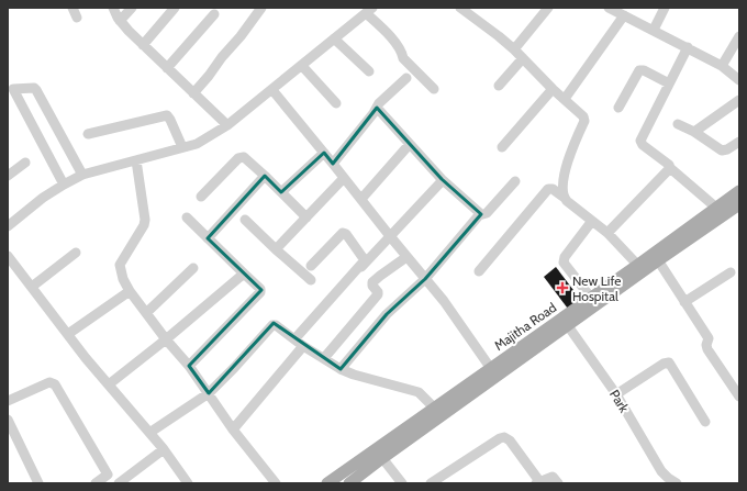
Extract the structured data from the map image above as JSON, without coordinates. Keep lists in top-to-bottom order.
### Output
{
  "streets": {
    "main road": ["Majitha Road"],
    "street": ["Park"]
  },
  "crossings": [
    ["Majitha Road", "Park"]
  ],
  "places": {
    "health": ["New Life Hospital"]
  }
}
